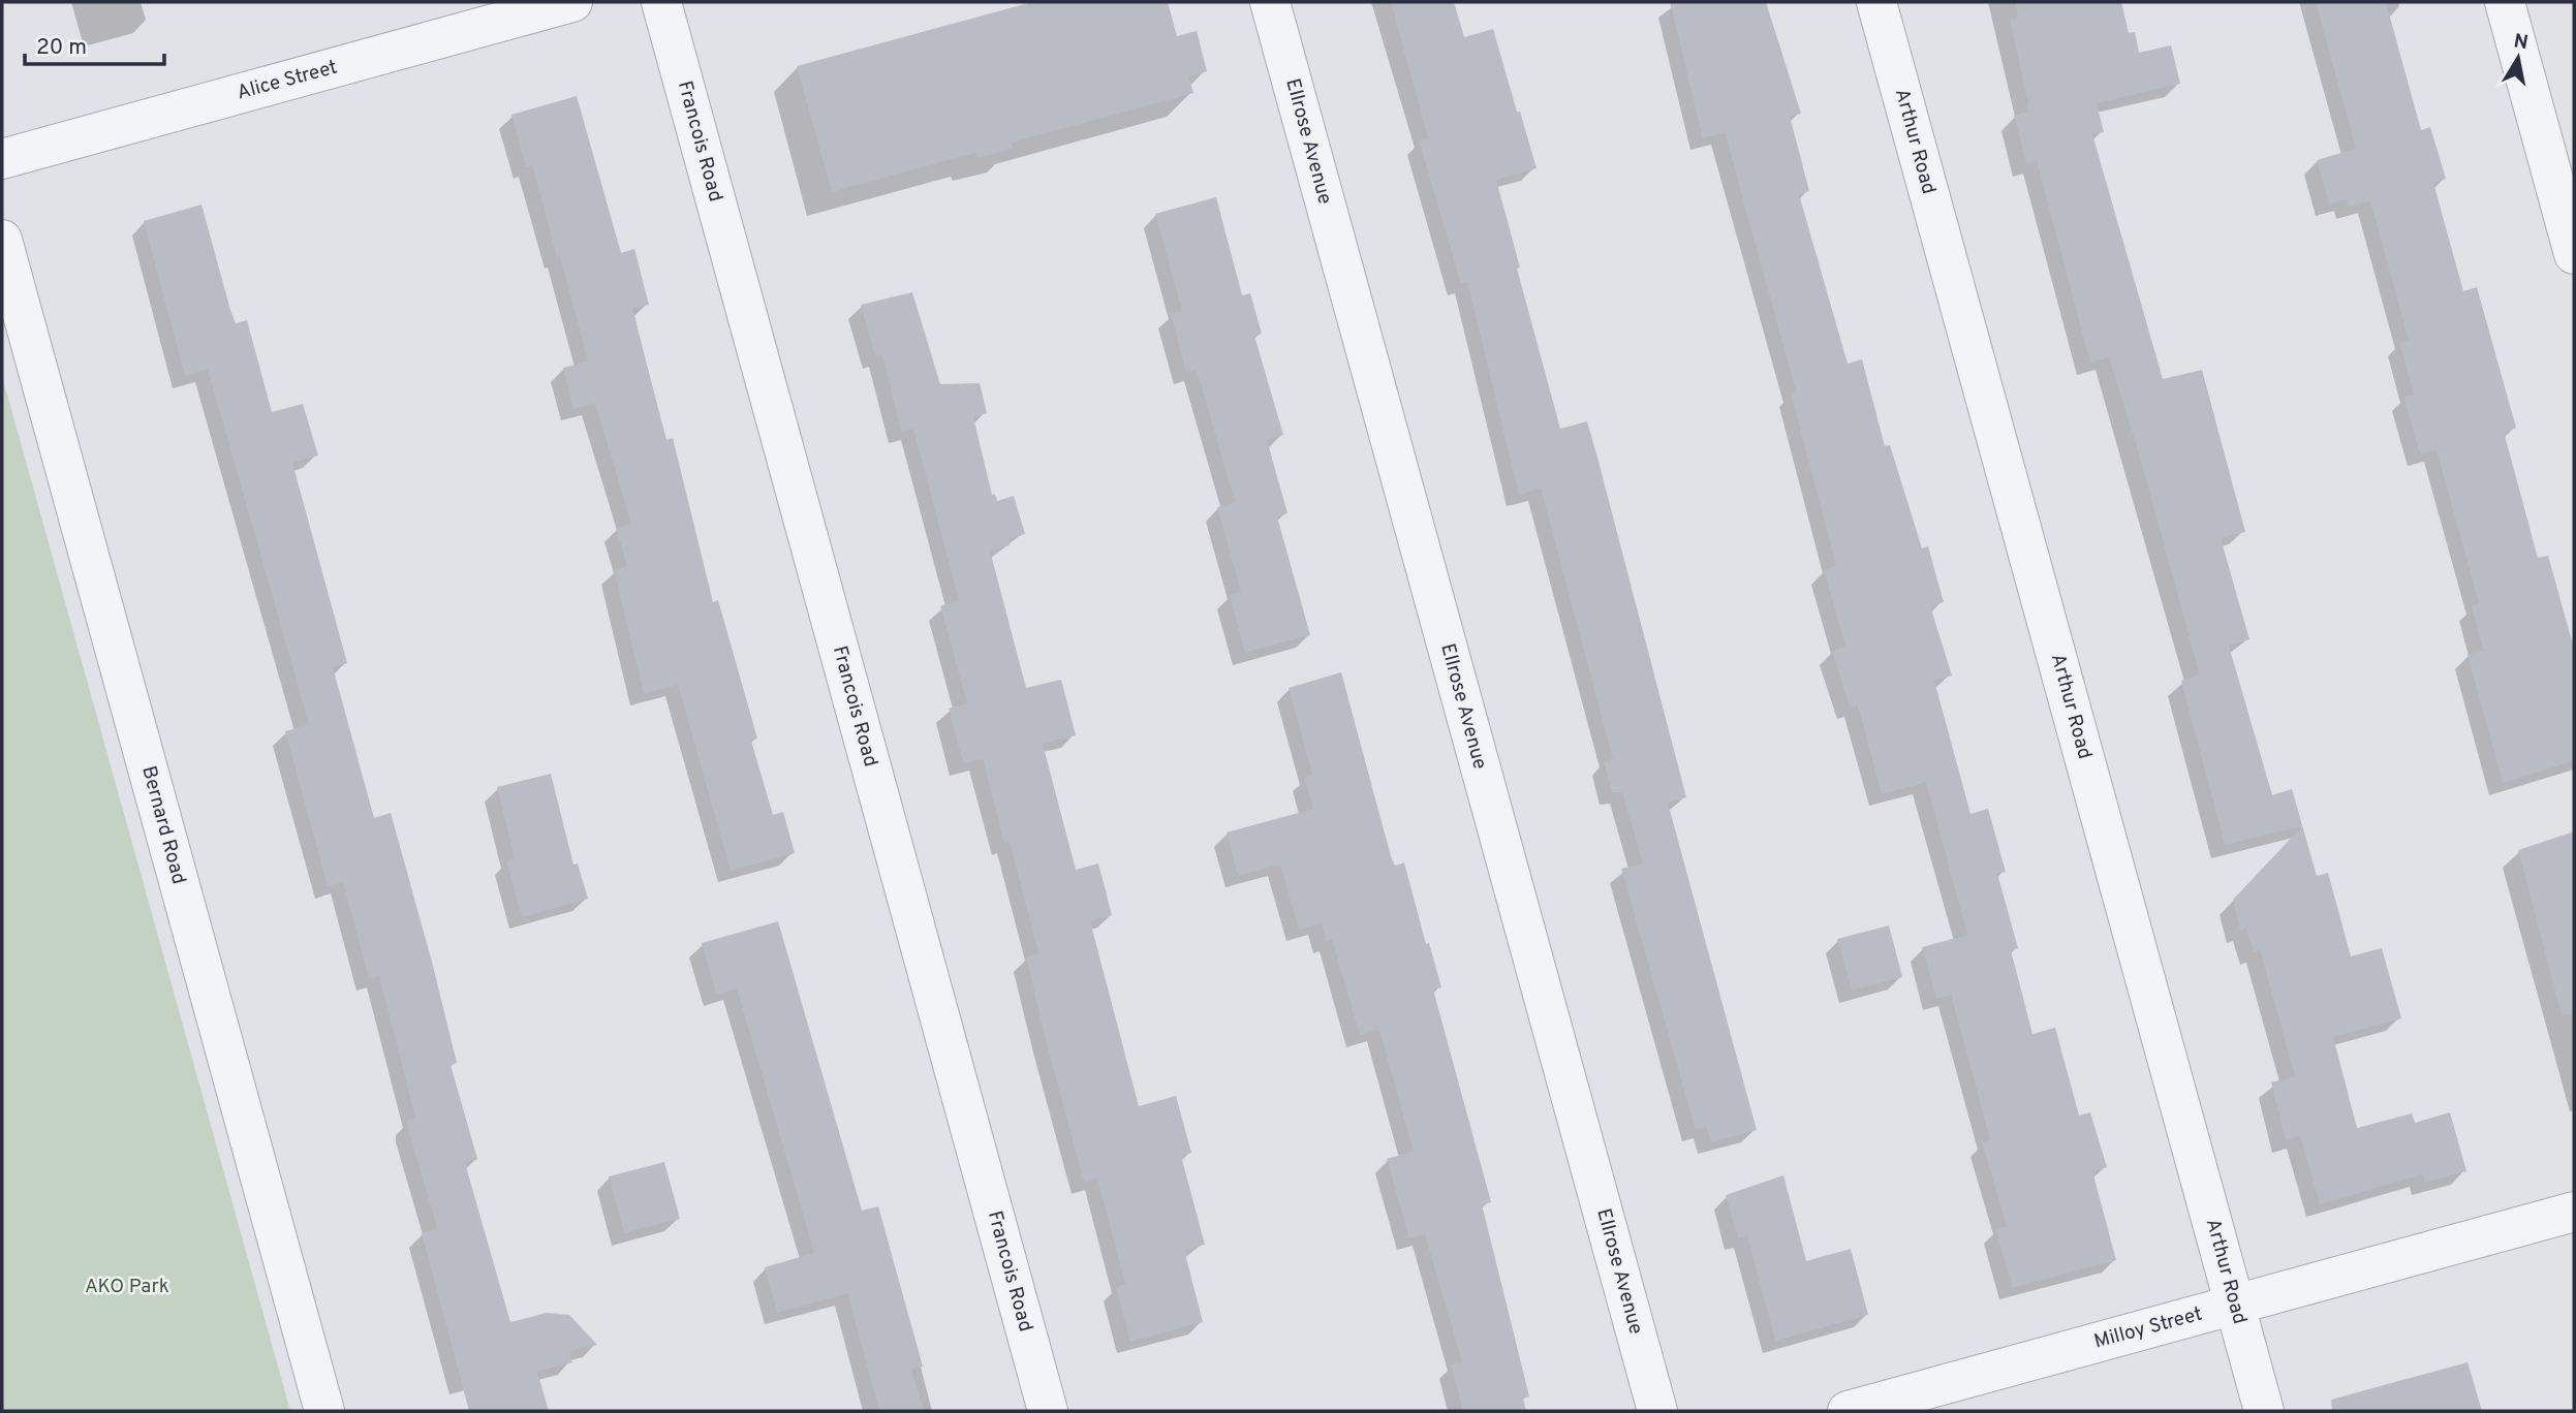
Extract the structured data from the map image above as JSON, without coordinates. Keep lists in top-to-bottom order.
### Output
{
  "streets": {
    "street": [
      "Alice Street",
      "Francois Road",
      "Ellrose Avenue",
      "Arthur Road",
      "Bernard Road",
      "Milloy Street"
    ]
  },
  "crossings": [
    ["Arthur Road", "Milloy Street"]
  ],
  "parks": ["AKO Park"],
  "scale_bar": "20 m",
  "north": "top"
}
